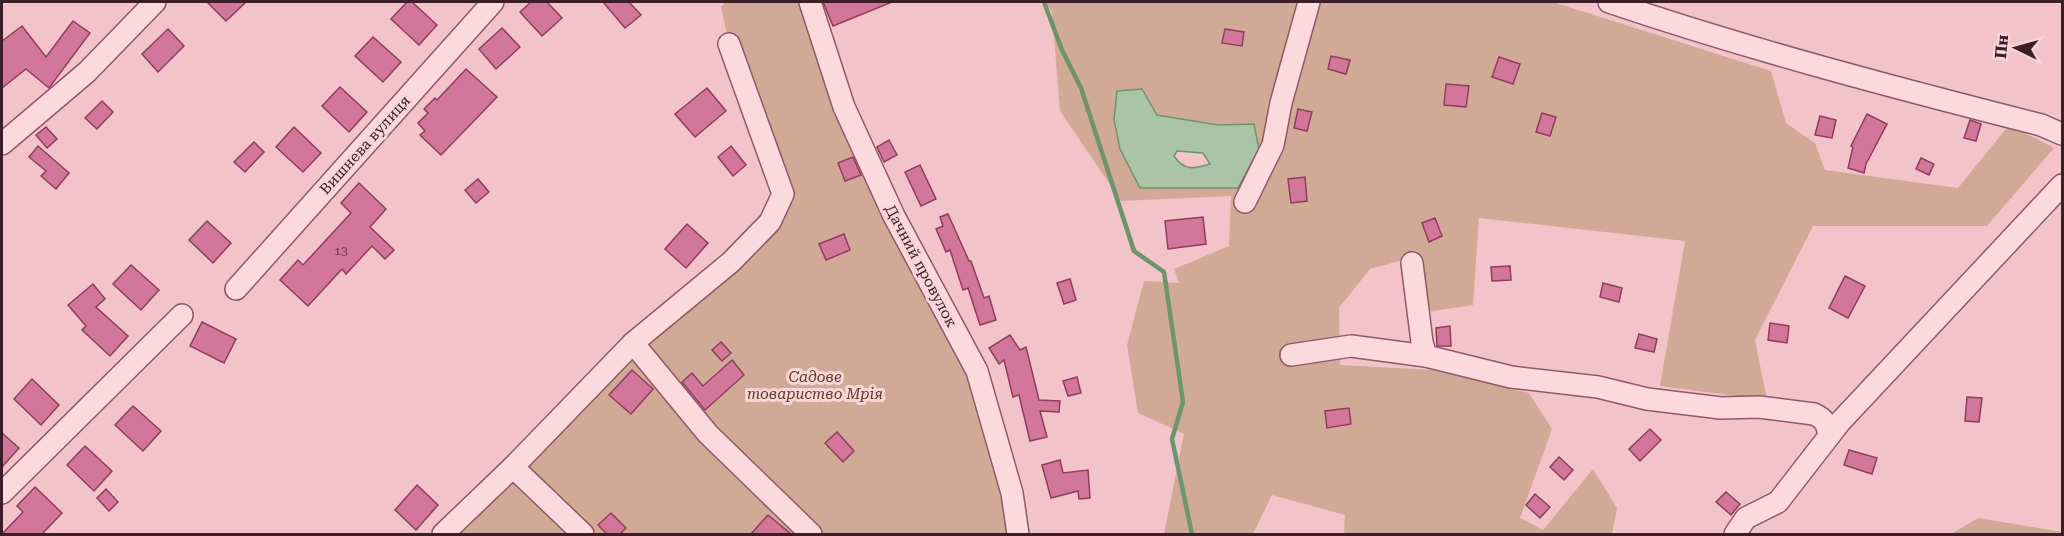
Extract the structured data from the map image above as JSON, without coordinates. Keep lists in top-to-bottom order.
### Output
{
  "streets": {
    "street": ["Вишнева вулиця", "Дачний провулок"]
  },
  "parks": ["Садове товариство Мрія"],
  "house_numbers": ["13"],
  "north": "left"
}
